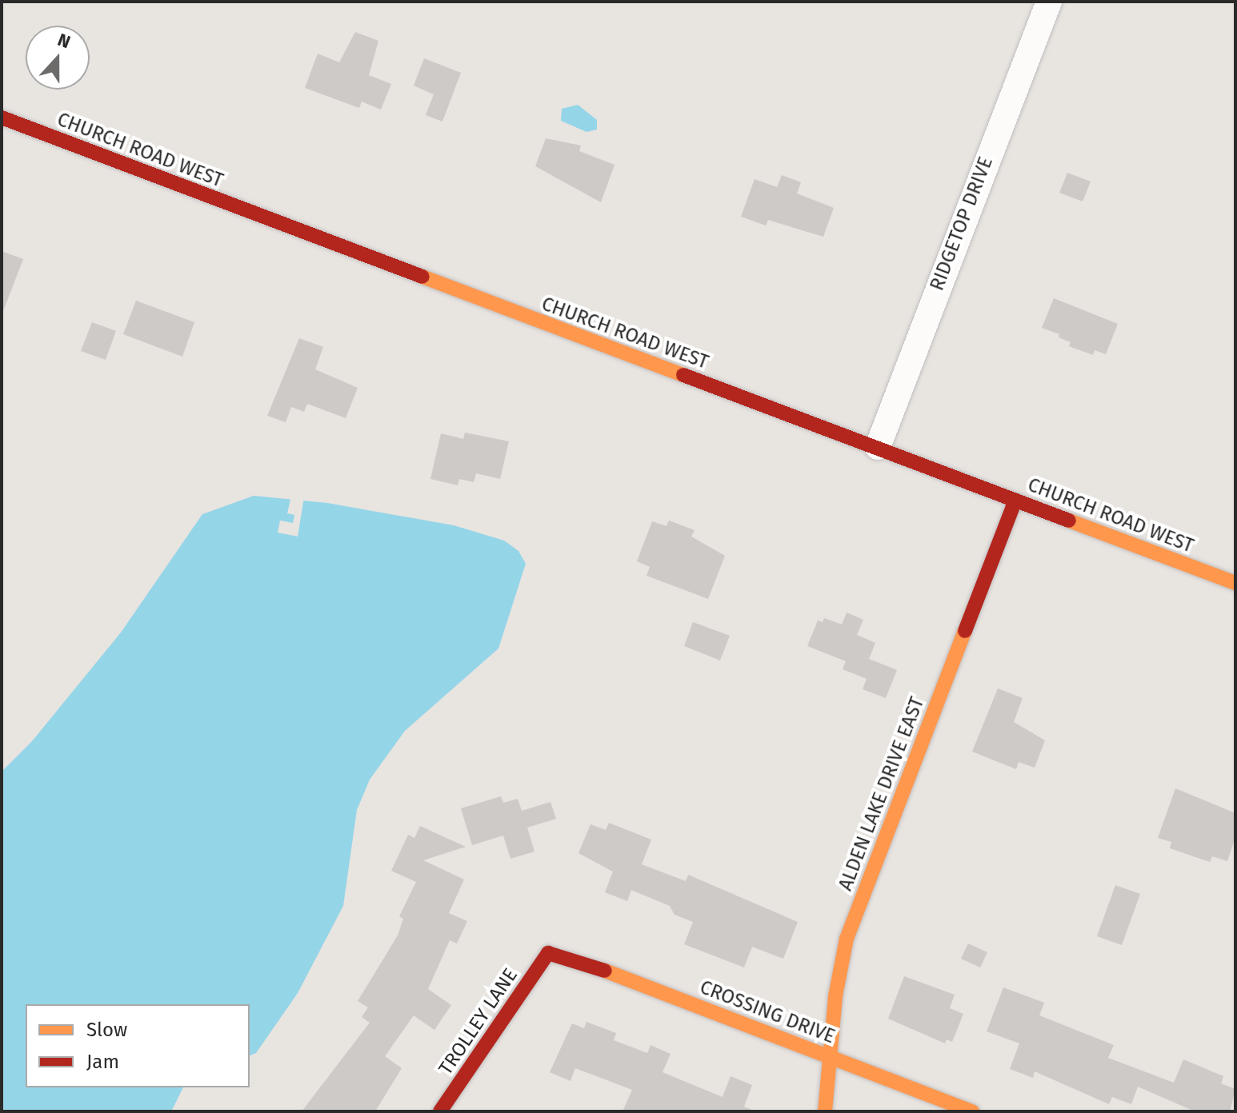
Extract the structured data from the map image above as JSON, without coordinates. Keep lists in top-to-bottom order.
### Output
{
  "streets": {
    "street": [
      "CHURCH ROAD WEST",
      "RIDGETOP DRIVE",
      "ALDEN LAKE DRIVE EAST",
      "CROSSING DRIVE",
      "TROLLEY LANE"
    ]
  },
  "crossings": [
    ["CHURCH ROAD WEST", "RIDGETOP DRIVE"],
    ["CHURCH ROAD WEST", "ALDEN LAKE DRIVE EAST"],
    ["ALDEN LAKE DRIVE EAST", "CROSSING DRIVE"],
    ["CROSSING DRIVE", "TROLLEY LANE"]
  ],
  "legend": ["Slow", "Jam"],
  "north": "top"
}
